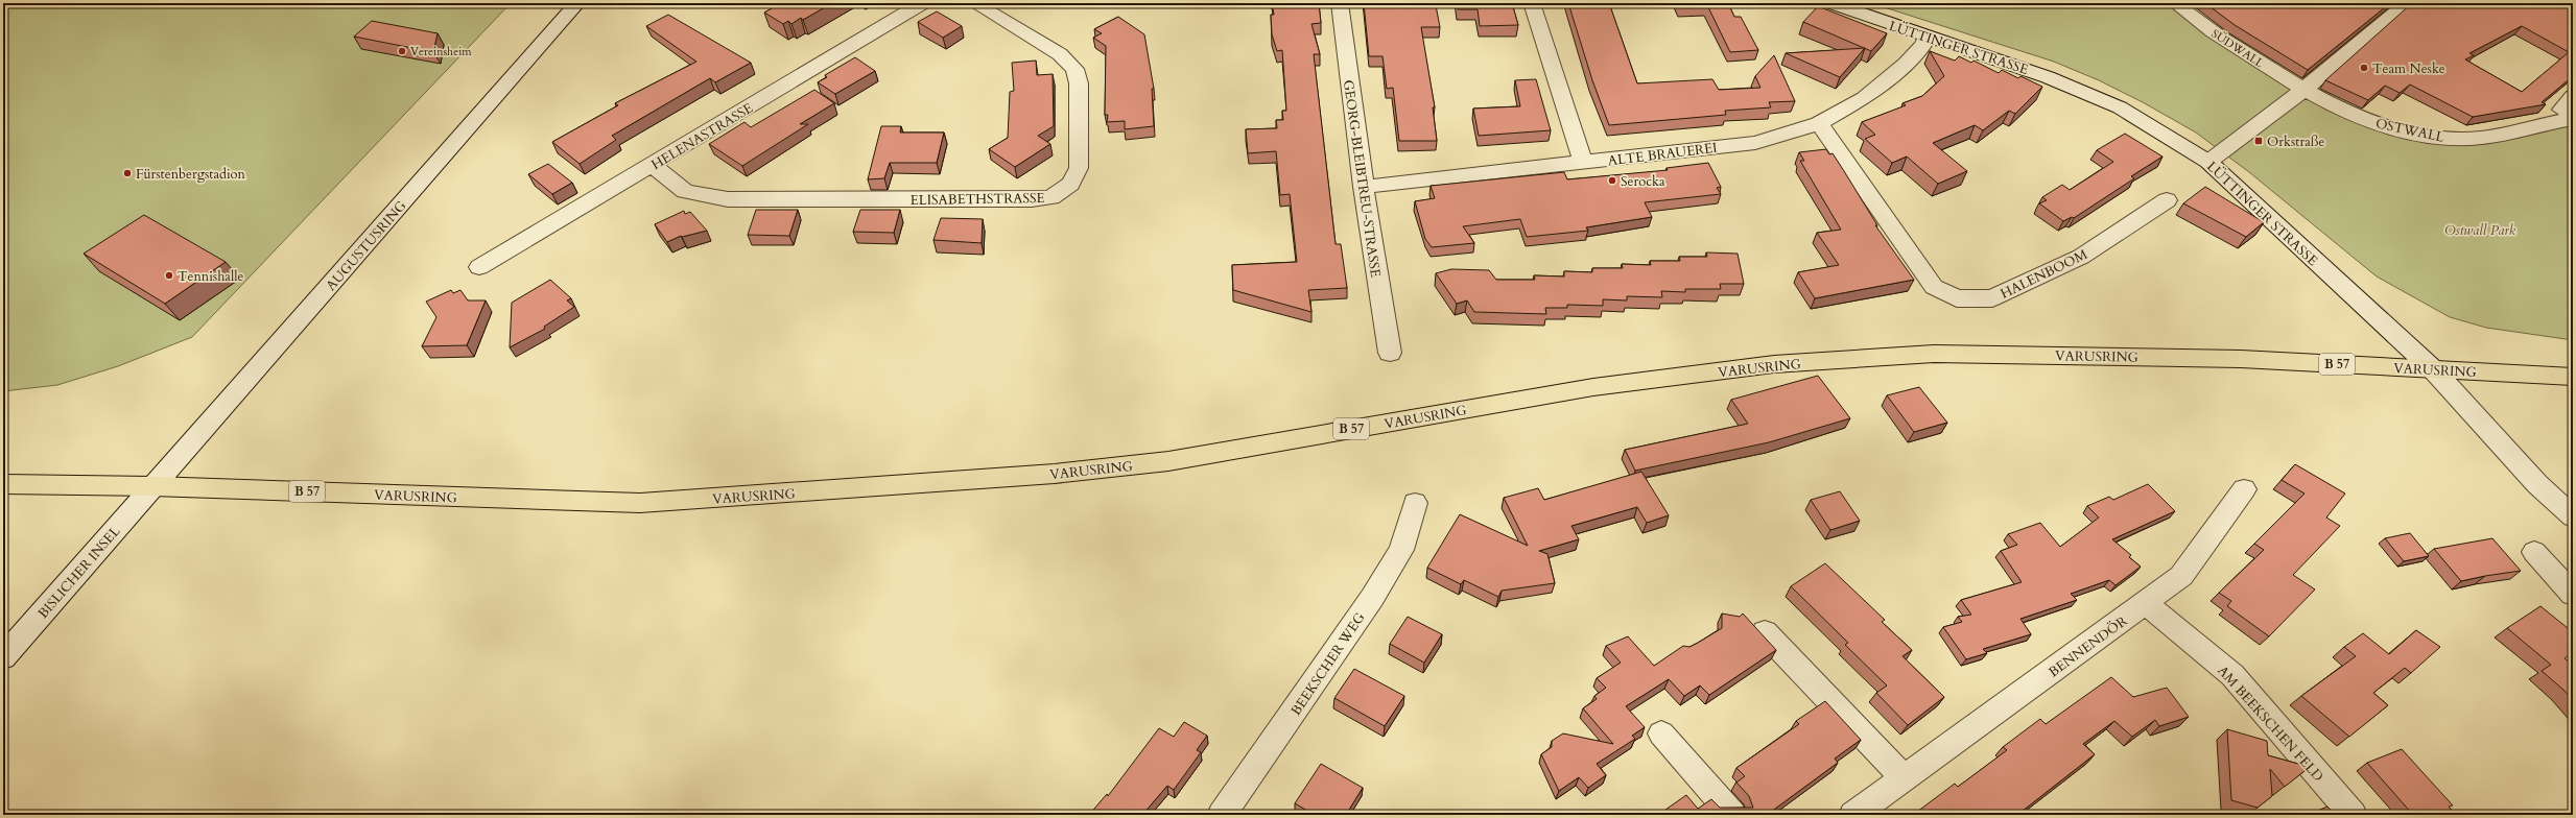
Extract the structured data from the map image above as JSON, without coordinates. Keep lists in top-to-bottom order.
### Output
{
  "streets": {
    "main road": ["VARUSRING", "B 57"],
    "street": [
      "LÜTTINGER STRASSE",
      "SÜDWALL",
      "OSTWALL",
      "HELENASTRASSE",
      "ALTE BRAUEREI",
      "GEORG-BLEIBTREU-STRASSE",
      "ELISABETHSTRASSE",
      "AUGUSTUSRING",
      "HALENBOOM",
      "BISLICHER INSEL",
      "BENNENDÖR",
      "BEEKSCHER WEG",
      "AM BEEKSCHEN FELD"
    ]
  },
  "crossings": [
    ["LÜTTINGER STRASSE", "ALTE BRAUEREI"],
    ["LÜTTINGER STRASSE", "VARUSRING"],
    ["SÜDWALL", "OSTWALL"],
    ["HELENASTRASSE", "ELISABETHSTRASSE"],
    ["ALTE BRAUEREI", "GEORG-BLEIBTREU-STRASSE"],
    ["ALTE BRAUEREI", "HALENBOOM"],
    ["AUGUSTUSRING", "VARUSRING"],
    ["AUGUSTUSRING", "B 57"],
    ["AUGUSTUSRING", "BISLICHER INSEL"],
    ["VARUSRING", "B 57"],
    ["VARUSRING", "BISLICHER INSEL"],
    ["B 57", "BISLICHER INSEL"],
    ["BENNENDÖR", "AM BEEKSCHEN FELD"]
  ],
  "parks": ["Ostwall Park"],
  "places": {
    "other": [
      "Vereinsheim",
      "Team Neske",
      "Fürstenbergstadion",
      "Serocka",
      "Tennishalle"
    ],
    "transit": ["Orkstraße"]
  }
}
